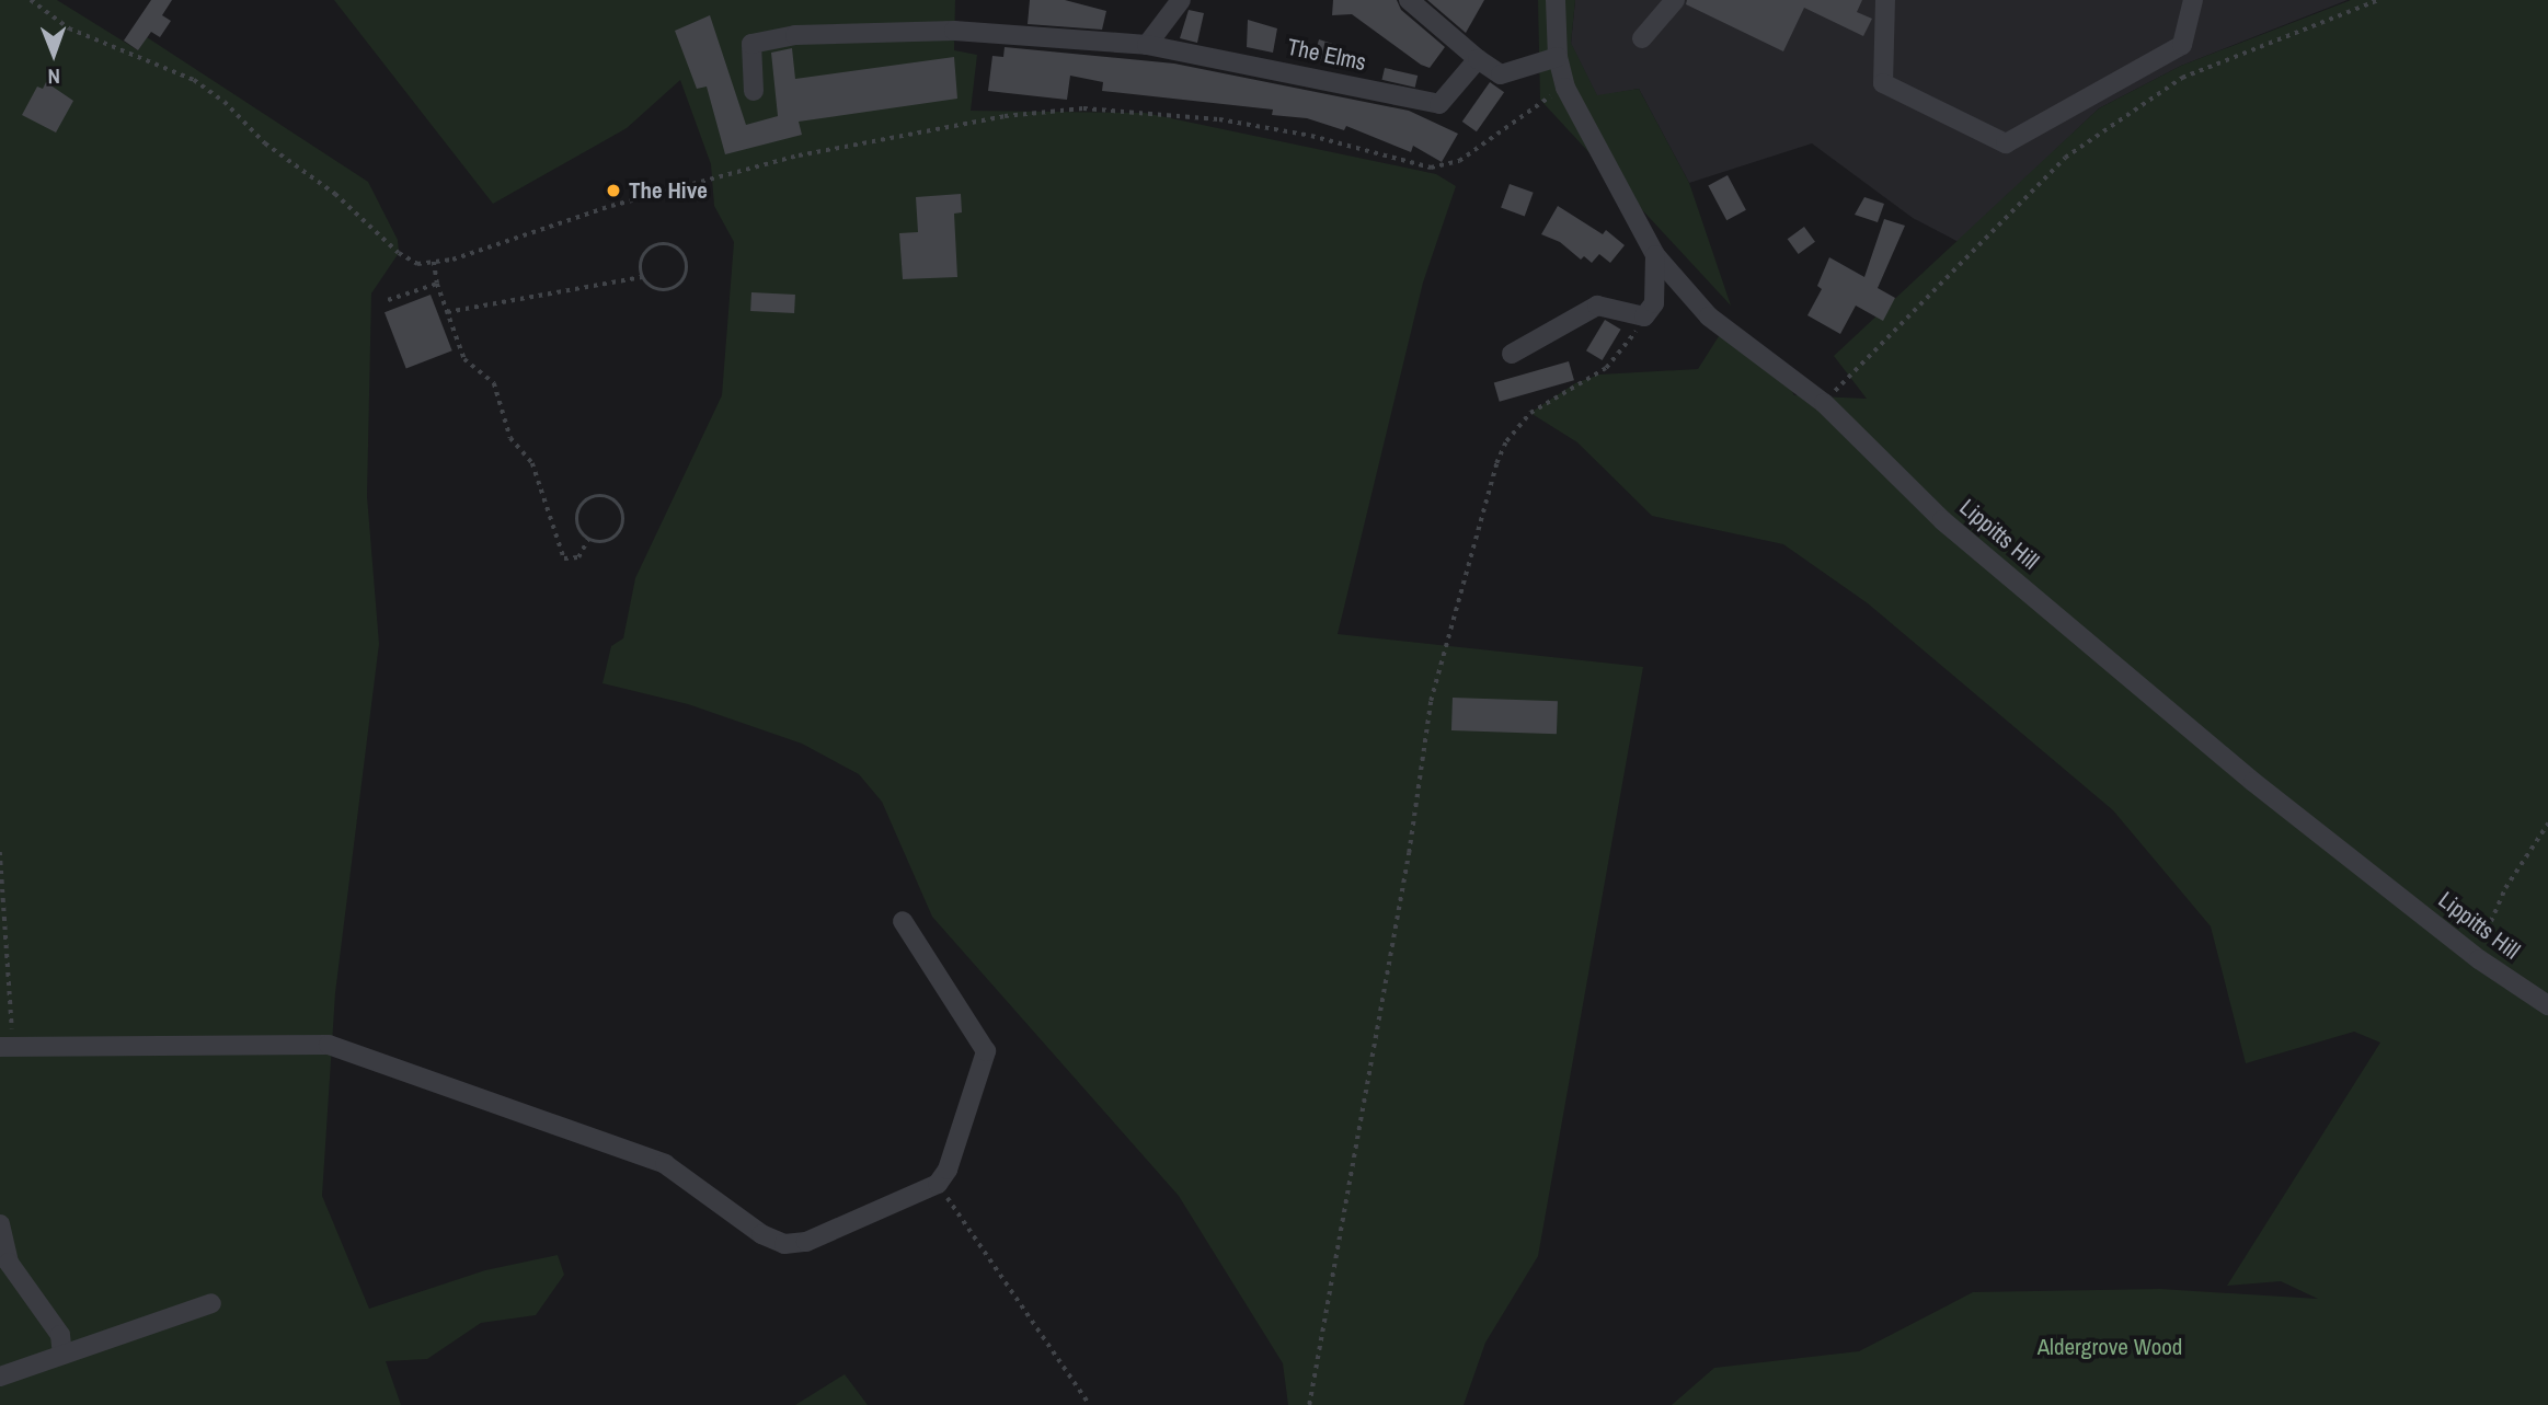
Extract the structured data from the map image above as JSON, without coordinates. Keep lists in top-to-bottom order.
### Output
{
  "streets": {
    "street": ["The Elms", "Lippitts Hill"]
  },
  "parks": ["Aldergrove Wood"],
  "places": ["The Hive"],
  "north": "bottom"
}
